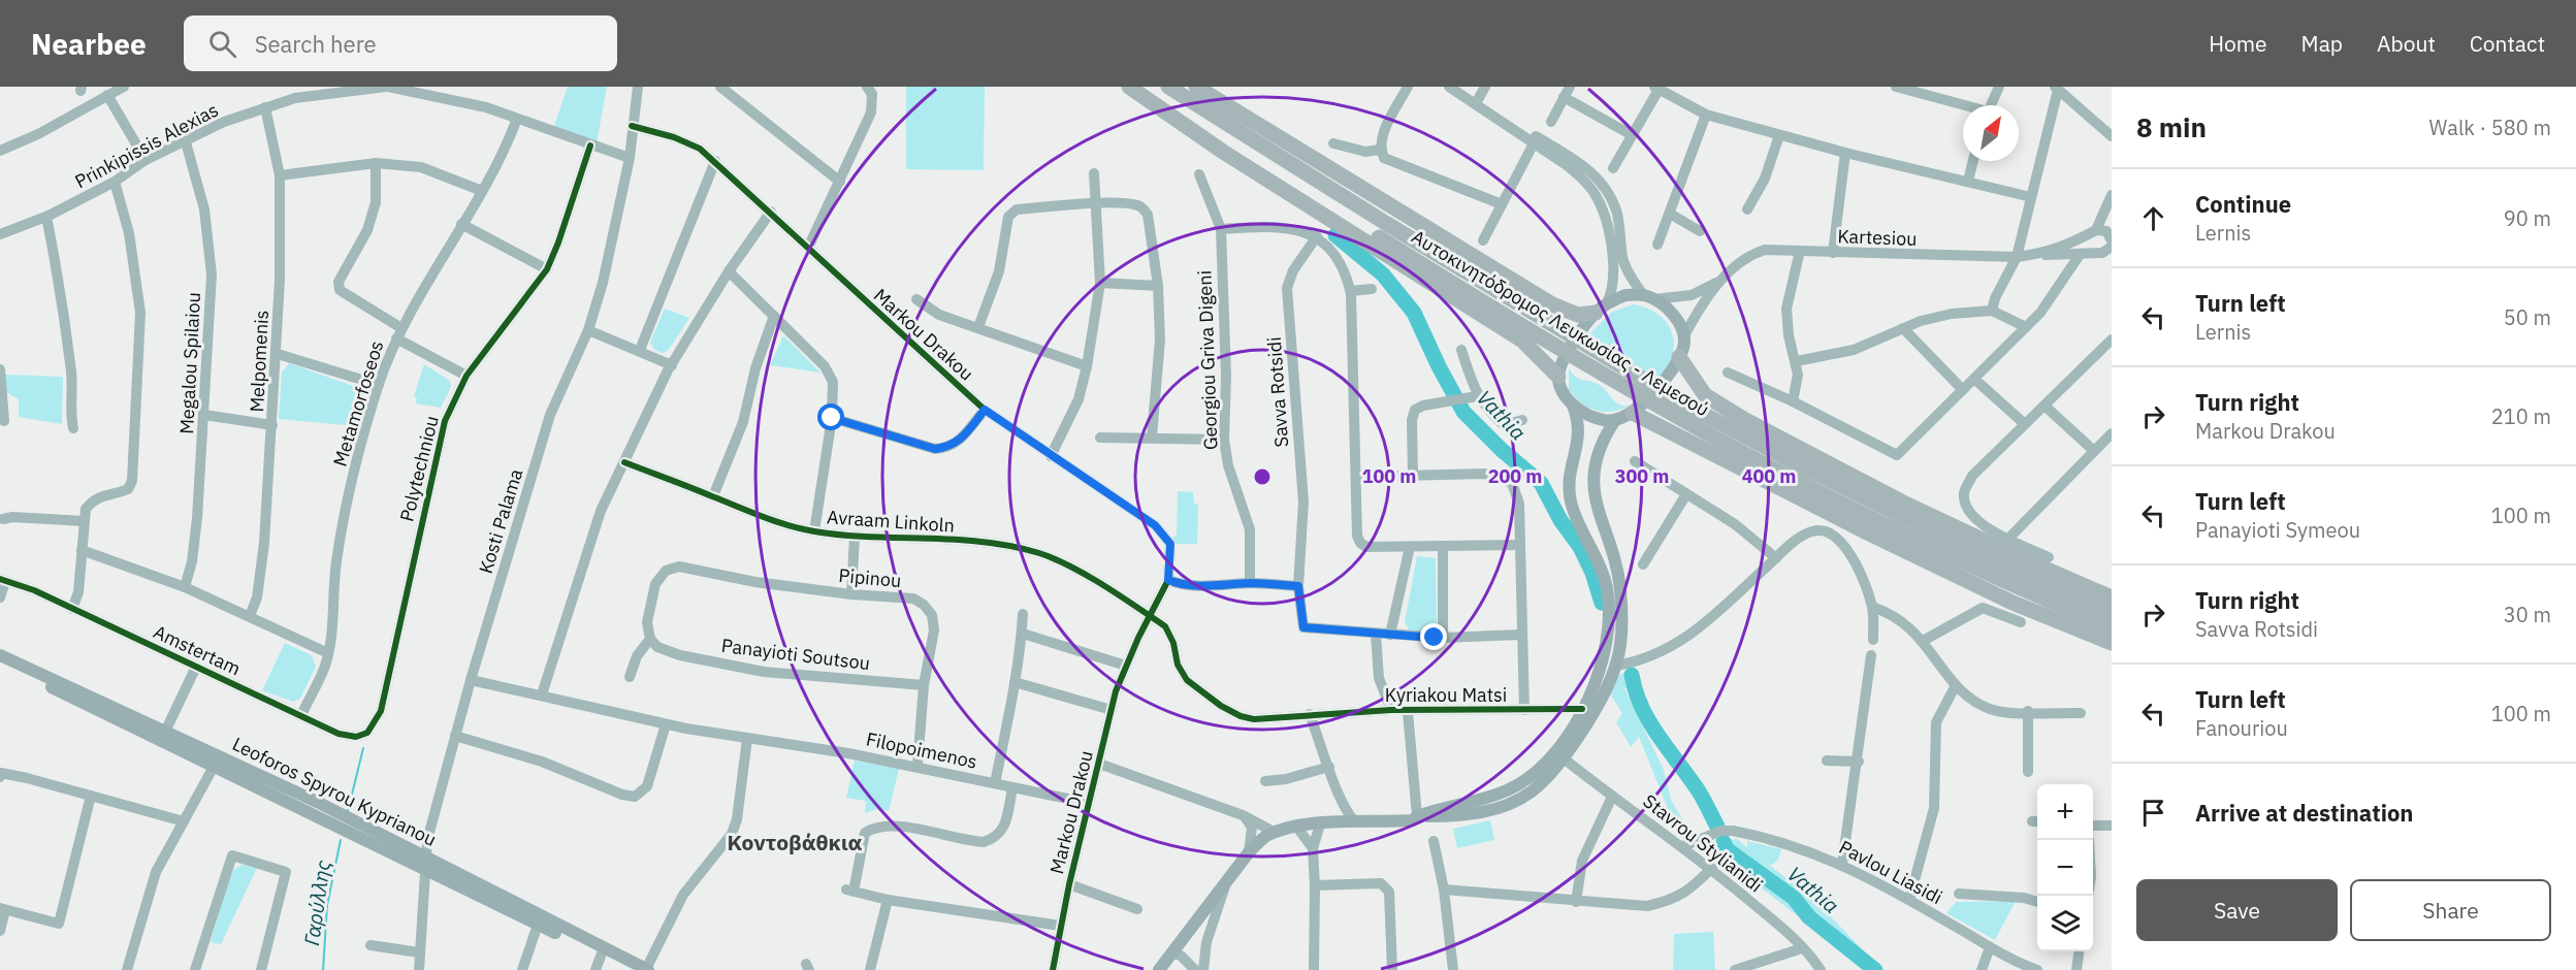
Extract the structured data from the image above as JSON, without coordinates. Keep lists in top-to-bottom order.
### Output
{
  "streets": {
    "highway": ["Αυτοκινητόδρομος Λευκωσίας - Λεμεσού"],
    "main road": ["Leoforos Spyrou Kyprianou"],
    "street": [
      "Prinkipissis Alexias",
      "Kartesiou",
      "Markou Drakou",
      "Georgiou Griva Digeni",
      "Melpomenis",
      "Megalou Spilaiou",
      "Savva Rotsidi",
      "Metamorfoseos",
      "Polytechniou",
      "Kosti Palama",
      "Avraam Linkoln",
      "Pipinou",
      "Amstertam",
      "Panayioti Soutsou",
      "Kyriakou Matsi",
      "Filopoimenos",
      "Stavrou Stylianidi",
      "Pavlou Liasidi"
    ]
  },
  "crossings": [
    ["Prinkipissis Alexias", "Melpomenis"],
    ["Prinkipissis Alexias", "Megalou Spilaiou"],
    ["Prinkipissis Alexias", "Metamorfoseos"],
    ["Prinkipissis Alexias", "Polytechniou"],
    ["Prinkipissis Alexias", "Kosti Palama"],
    ["Markou Drakou", "Kosti Palama"],
    ["Markou Drakou", "Avraam Linkoln"],
    ["Markou Drakou", "Filopoimenos"],
    ["Metamorfoseos", "Amstertam"],
    ["Polytechniou", "Amstertam"],
    ["Kosti Palama", "Filopoimenos"],
    ["Kosti Palama", "Leoforos Spyrou Kyprianou"],
    ["Avraam Linkoln", "Kyriakou Matsi"],
    ["Pipinou", "Panayioti Soutsou"],
    ["Pipinou", "Filopoimenos"],
    ["Stavrou Stylianidi", "Pavlou Liasidi"]
  ],
  "districts": ["Κοντοβάθκια"],
  "water": ["Vathia", "Γαρύλλης"],
  "north": "top right",
  "page": {
    "header": "Nearbee",
    "search": "Search here",
    "nav": [
      "Home",
      "Map",
      "About",
      "Contact"
    ],
    "heading": ["8 min", "Walk · 580 m"],
    "list": [
      ["Continue", "Lernis", "90 m"],
      ["Turn left", "Lernis", "50 m"],
      ["Turn right", "Markou Drakou", "210 m"],
      ["Turn left", "Panayioti Symeou", "100 m"],
      ["Turn right", "Savva Rotsidi", "30 m"],
      ["Turn left", "Fanouriou", "100 m"],
      "Arrive at destination"
    ],
    "map_buttons": ["+", "−"],
    "buttons": ["Save", "Share"]
  },
  "rings": [
    "100 m",
    "200 m",
    "300 m",
    "400 m"
  ]
}
